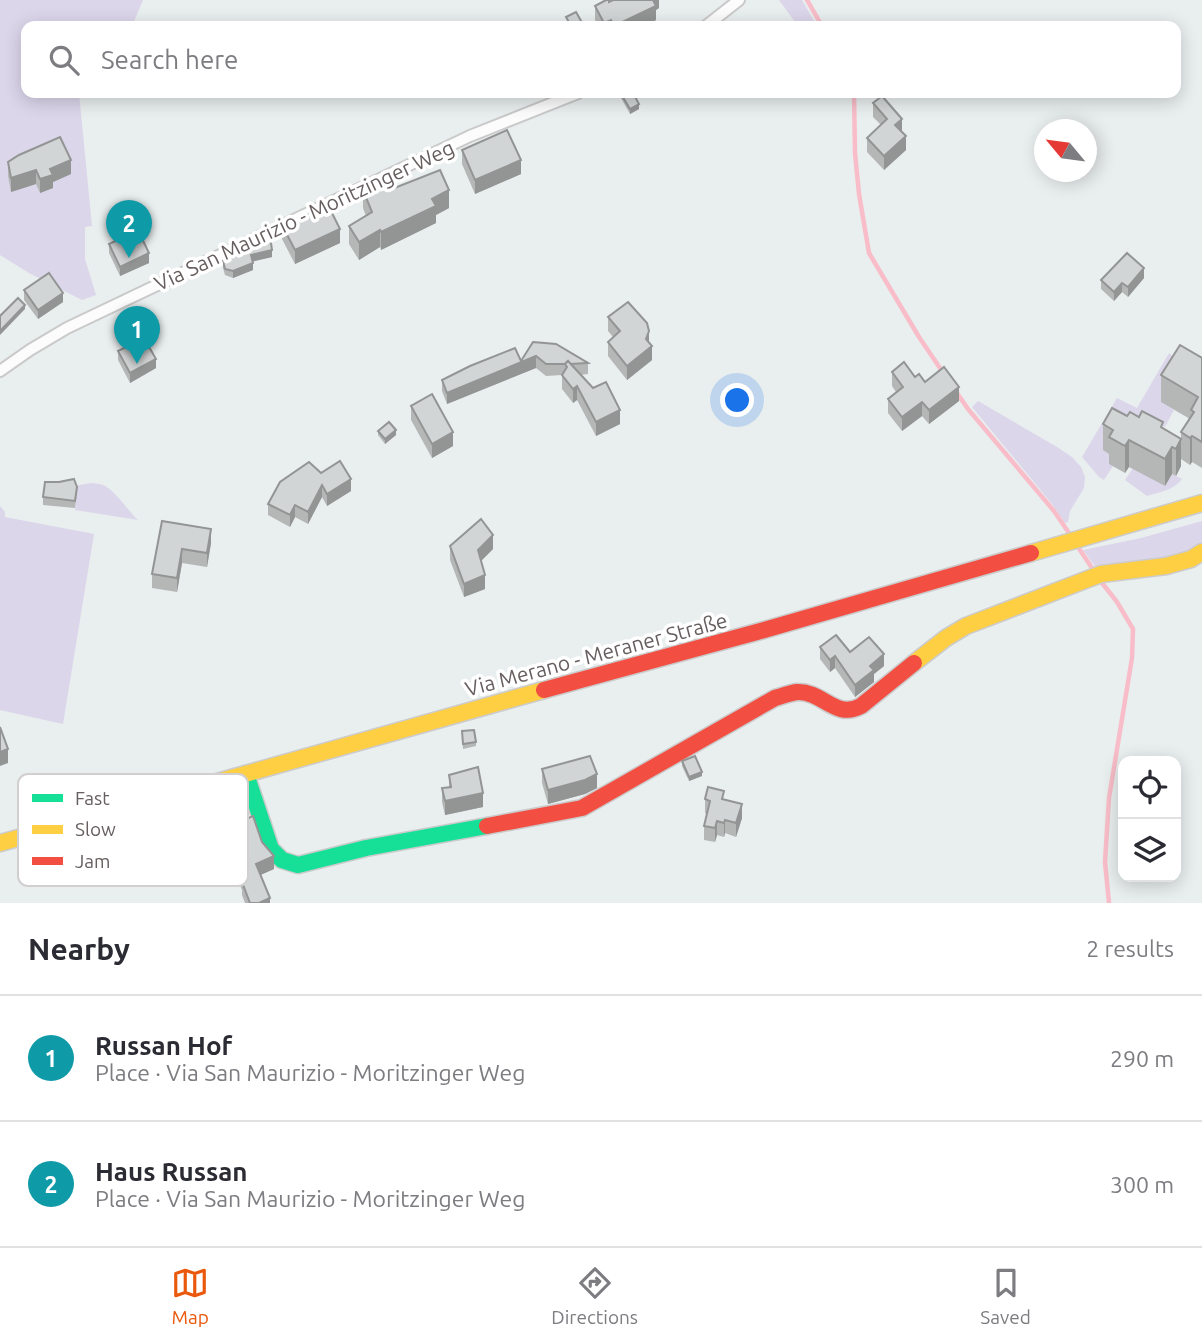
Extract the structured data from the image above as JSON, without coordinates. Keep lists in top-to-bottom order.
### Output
{
  "streets": {
    "main road": ["Via Merano - Meraner Straße"],
    "street": ["Via San Maurizio - Moritzinger Weg"]
  },
  "legend": ["Fast", "Slow", "Jam"],
  "north": "top left",
  "page": {
    "search": "Search here",
    "pins": ["2", "1"],
    "heading": ["Nearby", "2 results"],
    "list": [
      {
        "mark": "1",
        "name": "Russan Hof",
        "note": "Place · Via San Maurizio - Moritzinger Weg",
        "value": "290 m"
      },
      {
        "mark": "2",
        "name": "Haus Russan",
        "note": "Place · Via San Maurizio - Moritzinger Weg",
        "value": "300 m"
      }
    ],
    "nav": ["Map", "Directions", "Saved"]
  }
}
